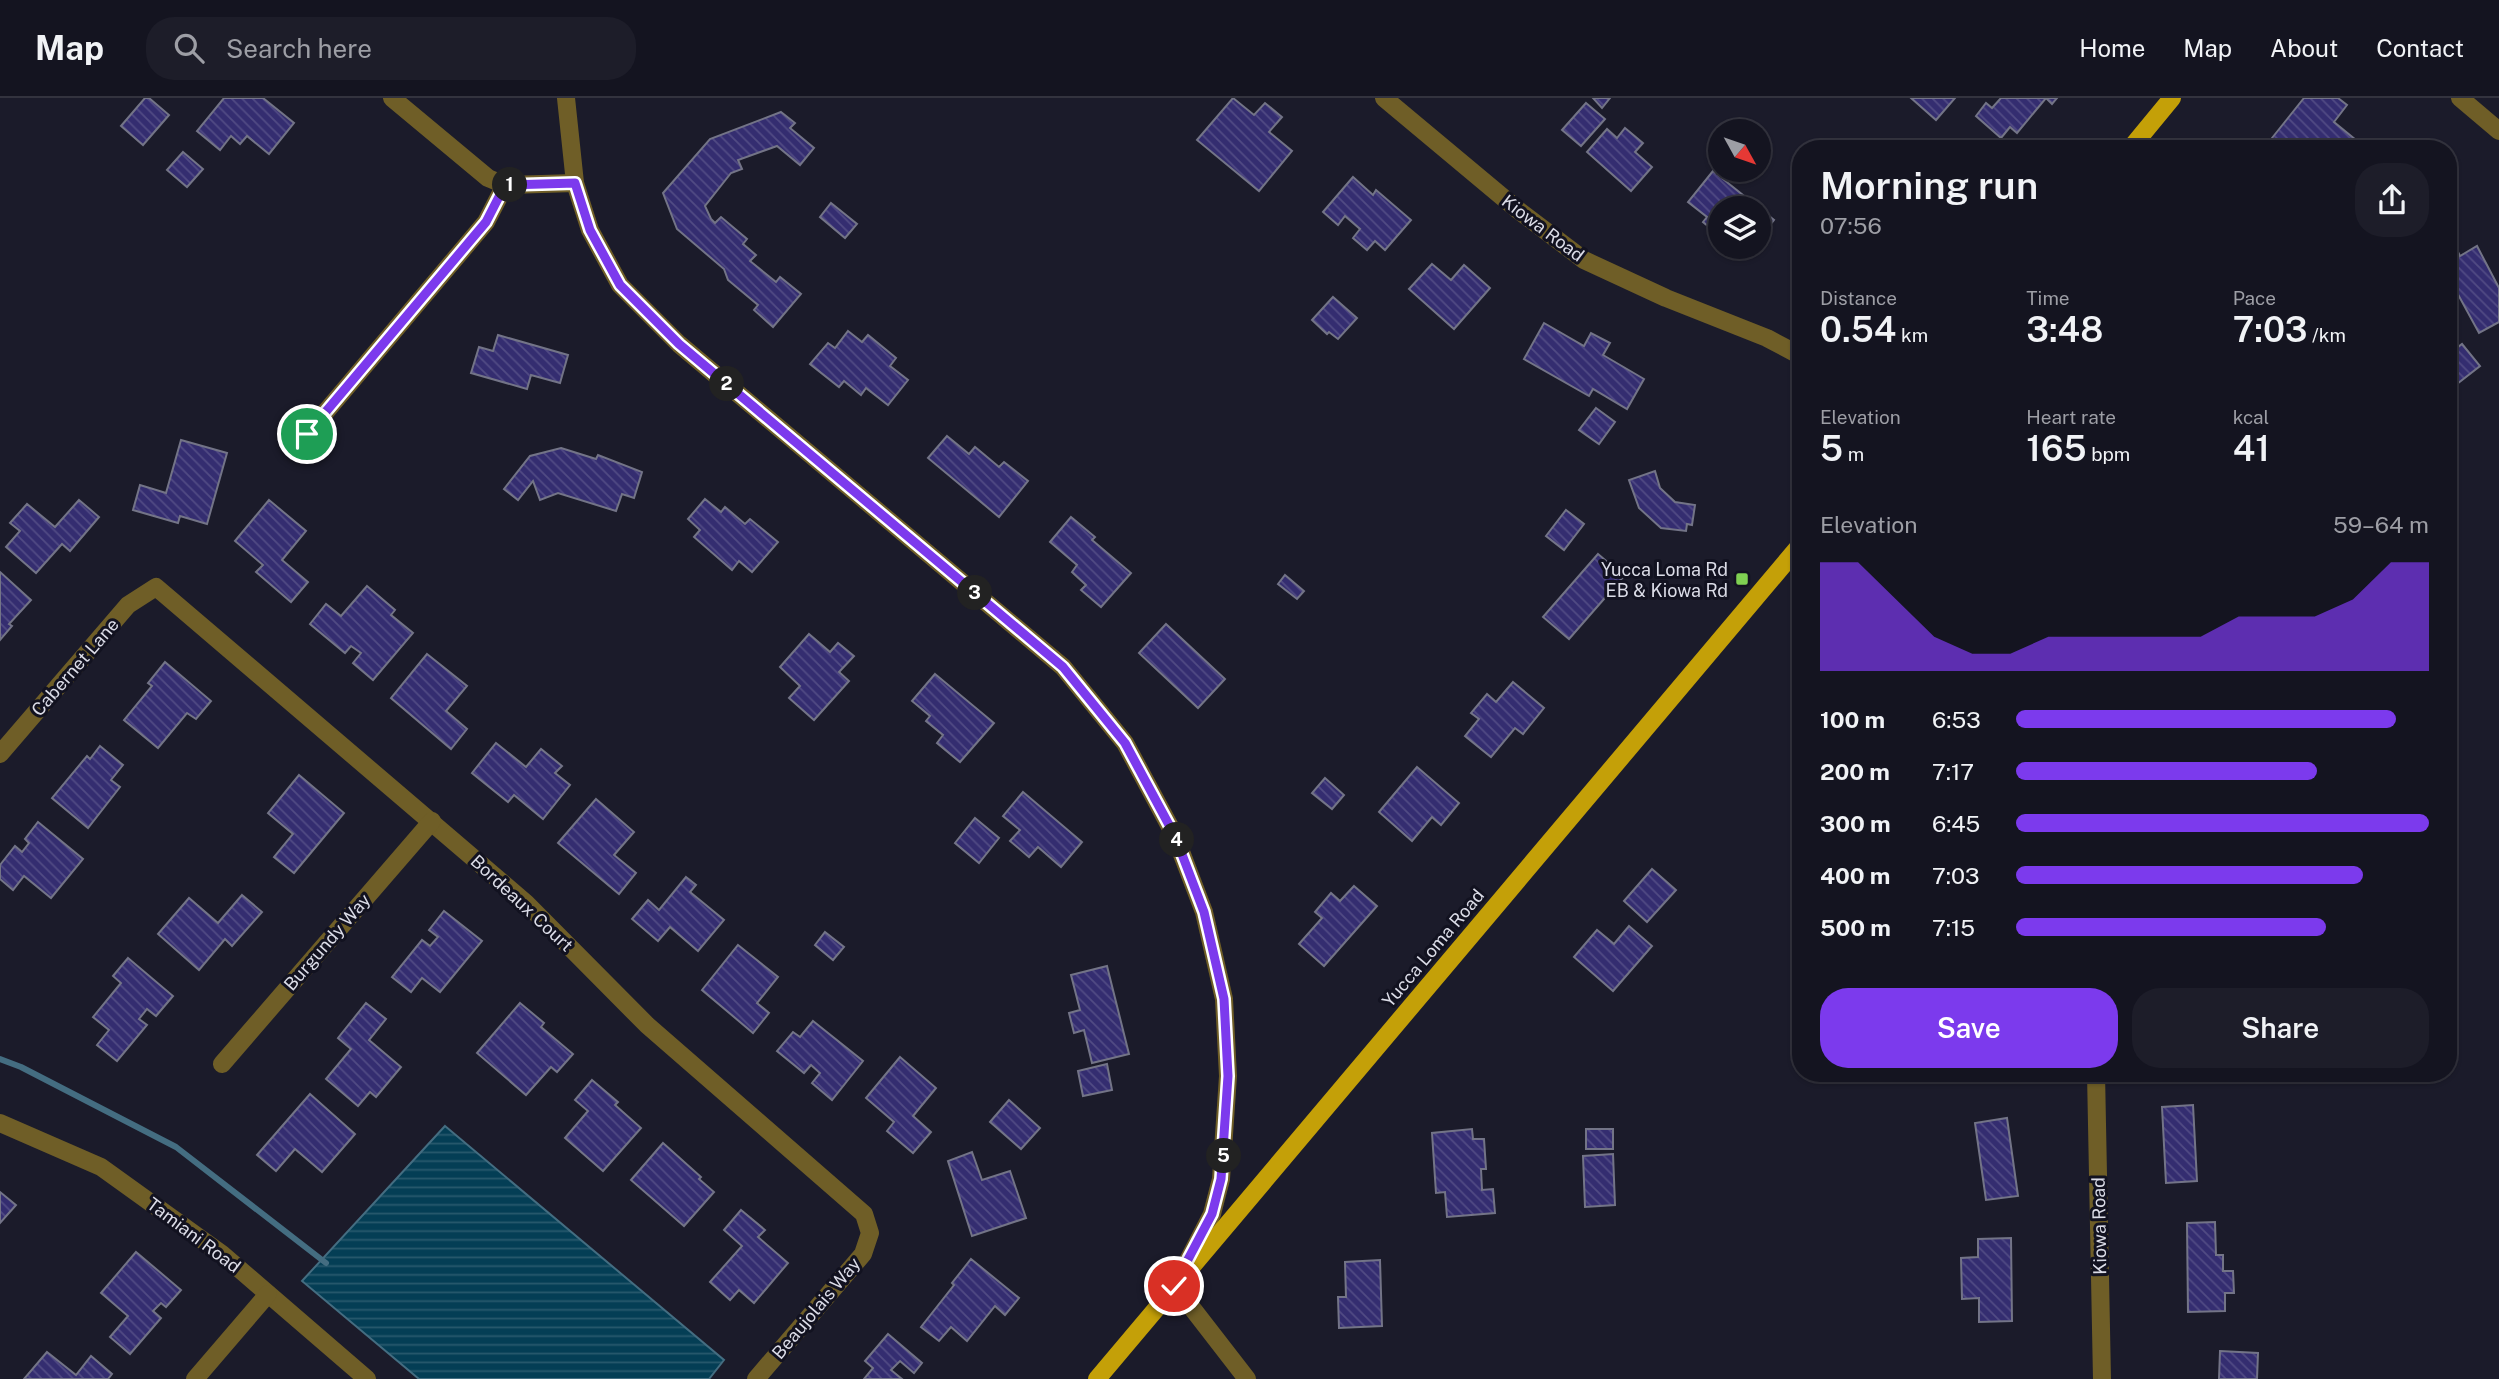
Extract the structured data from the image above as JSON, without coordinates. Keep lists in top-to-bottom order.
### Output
{
  "streets": {
    "main road": ["Yucca Loma Road"],
    "street": [
      "Kiowa Road",
      "Cabernet Lane",
      "Bordeaux Court",
      "Burgundy Way",
      "Tamiani Road",
      "Beaujolais Way"
    ]
  },
  "crossings": [
    ["Cabernet Lane", "Bordeaux Court"],
    ["Bordeaux Court", "Burgundy Way"],
    ["Bordeaux Court", "Beaujolais Way"]
  ],
  "places": {
    "transit": ["Yucca Loma Rd EB & Kiowa Rd"]
  },
  "north": "bottom right",
  "page": {
    "header": "Map",
    "search": "Search here",
    "nav": [
      "Home",
      "Map",
      "About",
      "Contact"
    ],
    "heading": ["Morning run", "07:56"],
    "pins": [
      "1",
      "2",
      "3",
      "4",
      "5"
    ],
    "stats": [
      ["Distance", "0.54 km"],
      ["Time", "3:48"],
      ["Pace", "7:03 /km"],
      ["Elevation", "5 m"],
      ["Heart rate", "165 bpm"],
      ["kcal", "41"]
    ],
    "chart": ["Elevation", "59–64 m"],
    "list": [
      {
        "name": "100 m",
        "note": "6:53"
      },
      {
        "name": "200 m",
        "note": "7:17"
      },
      {
        "name": "300 m",
        "note": "6:45"
      },
      {
        "name": "400 m",
        "note": "7:03"
      },
      {
        "name": "500 m",
        "note": "7:15"
      }
    ],
    "buttons": ["Save", "Share"]
  }
}
